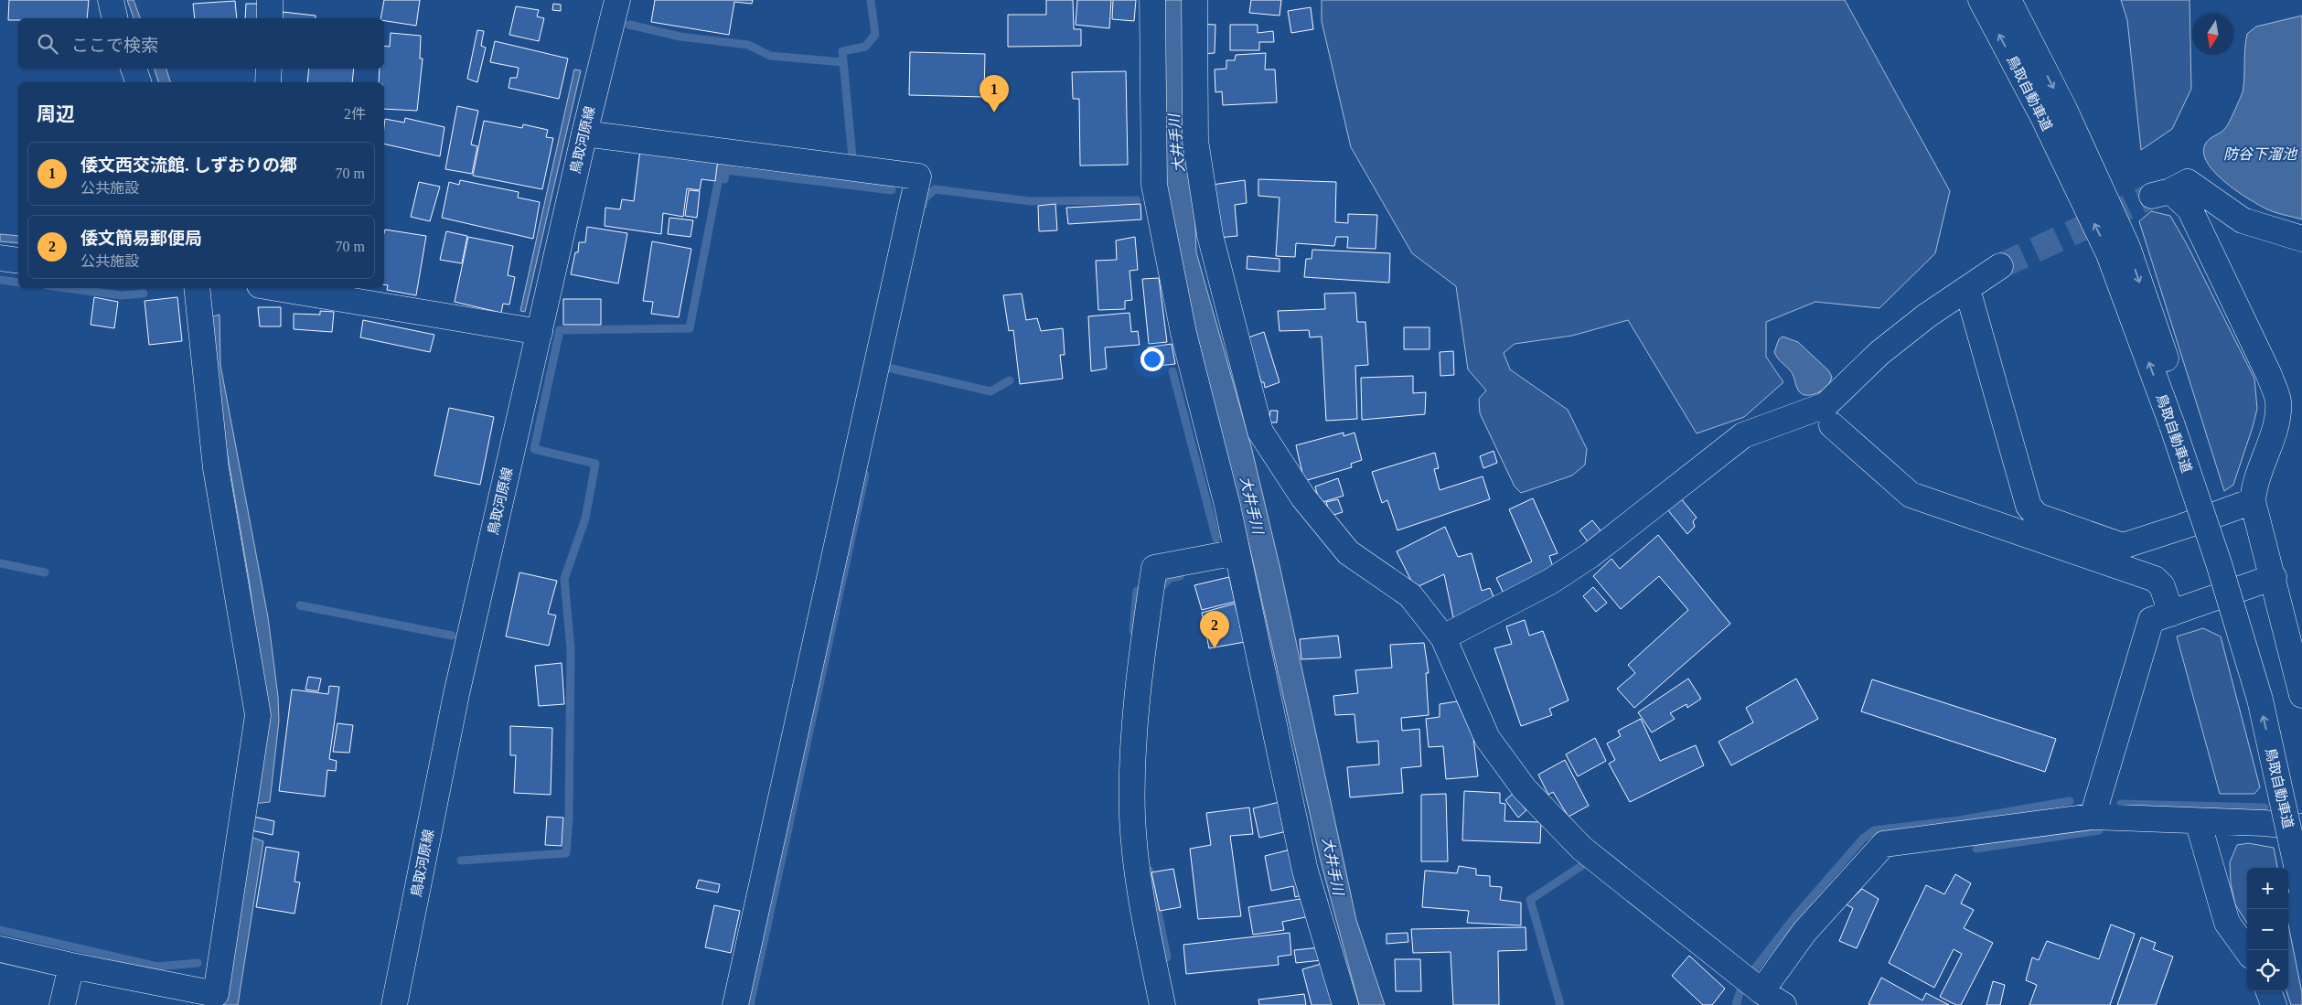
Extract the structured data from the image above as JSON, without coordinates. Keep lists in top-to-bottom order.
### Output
{
  "streets": {
    "main road": ["鳥取自動車道", "鳥取河原線"]
  },
  "water": ["大井手川", "防谷下溜池"],
  "north": "bottom",
  "page": {
    "search": "ここで検索",
    "pins": ["1", "2"],
    "heading": ["周辺", "2件"],
    "list": [
      {
        "mark": "1",
        "name": "倭文西交流館. しずおりの郷",
        "note": "公共施設",
        "value": "70 m"
      },
      {
        "mark": "2",
        "name": "倭文簡易郵便局",
        "note": "公共施設",
        "value": "70 m"
      }
    ],
    "map_buttons": ["+", "−"]
  }
}
